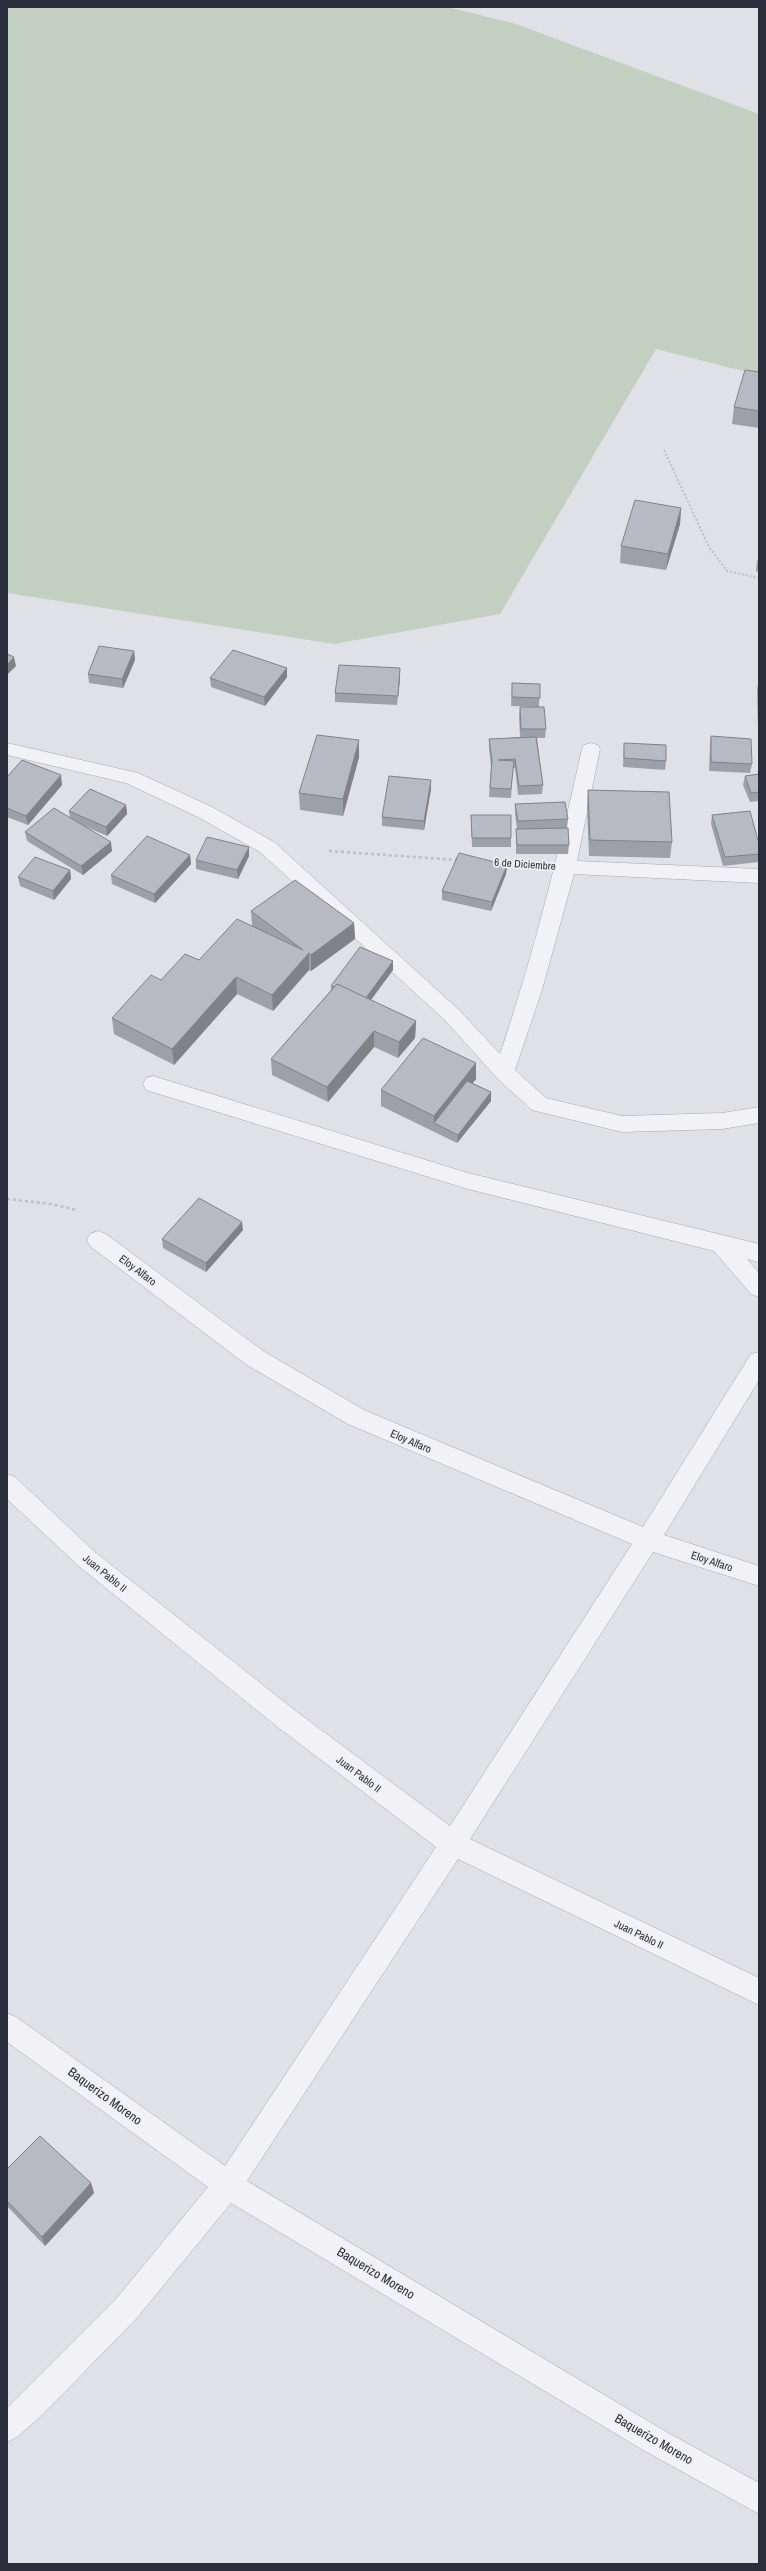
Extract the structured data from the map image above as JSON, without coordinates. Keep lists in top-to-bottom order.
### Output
{
  "streets": {
    "street": [
      "6 de Diciembre",
      "Eloy Alfaro",
      "Juan Pablo II",
      "Baquerizo Moreno"
    ]
  }
}
